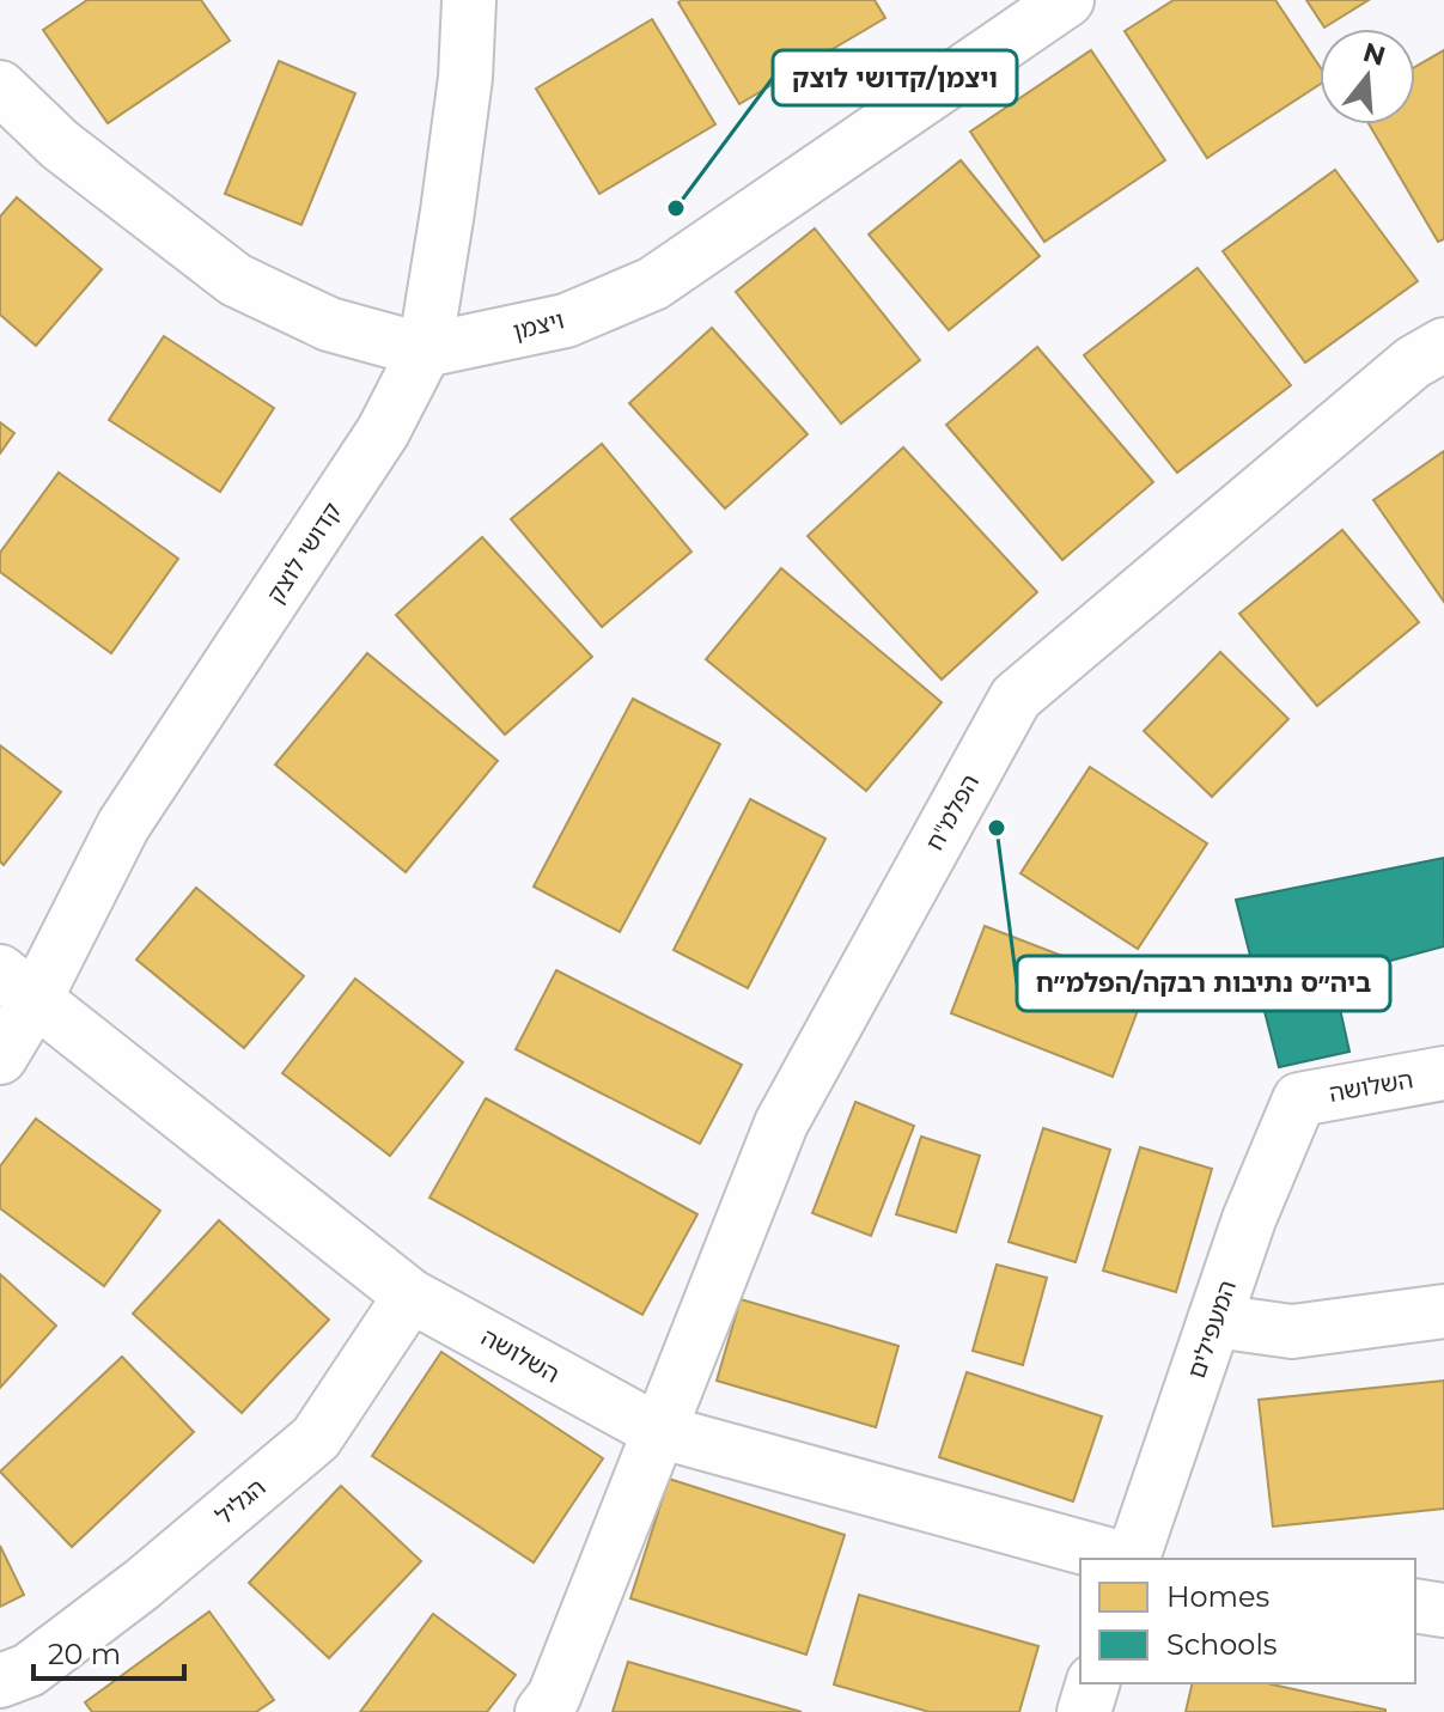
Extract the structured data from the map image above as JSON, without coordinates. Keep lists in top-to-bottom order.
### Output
{
  "streets": {
    "street": [
      "ויצמן",
      "קדושי לוצק",
      "הפלמ\"ח",
      "השלושה",
      "המעפילים",
      "הגליל"
    ]
  },
  "crossings": [
    ["ויצמן", "קדושי לוצק"],
    ["קדושי לוצק", "השלושה"],
    ["הפלמ\"ח", "השלושה"],
    ["השלושה", "המעפילים"],
    ["השלושה", "הגליל"]
  ],
  "places": ["ויצמן/קדושי לוצק", "ביה״ס נתיבות רבקה/הפלמ״ח"],
  "legend": ["Homes", "Schools"],
  "scale_bar": "20 m",
  "north": "top"
}
